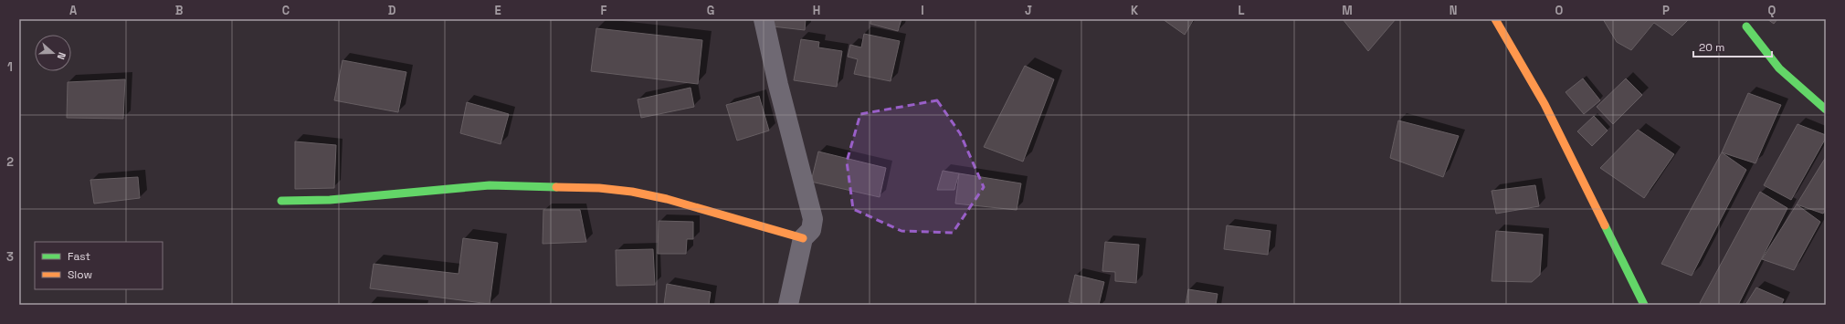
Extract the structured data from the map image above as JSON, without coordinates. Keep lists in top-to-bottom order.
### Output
{
  "legend": ["Fast", "Slow"],
  "scale_bar": "20 m",
  "north": "right",
  "grid": {
    "columns": [
      "A",
      "B",
      "C",
      "D",
      "E",
      "F",
      "G",
      "H",
      "I",
      "J",
      "K",
      "L",
      "M",
      "N",
      "O",
      "P",
      "Q"
    ],
    "rows": ["1", "2", "3"]
  }
}
